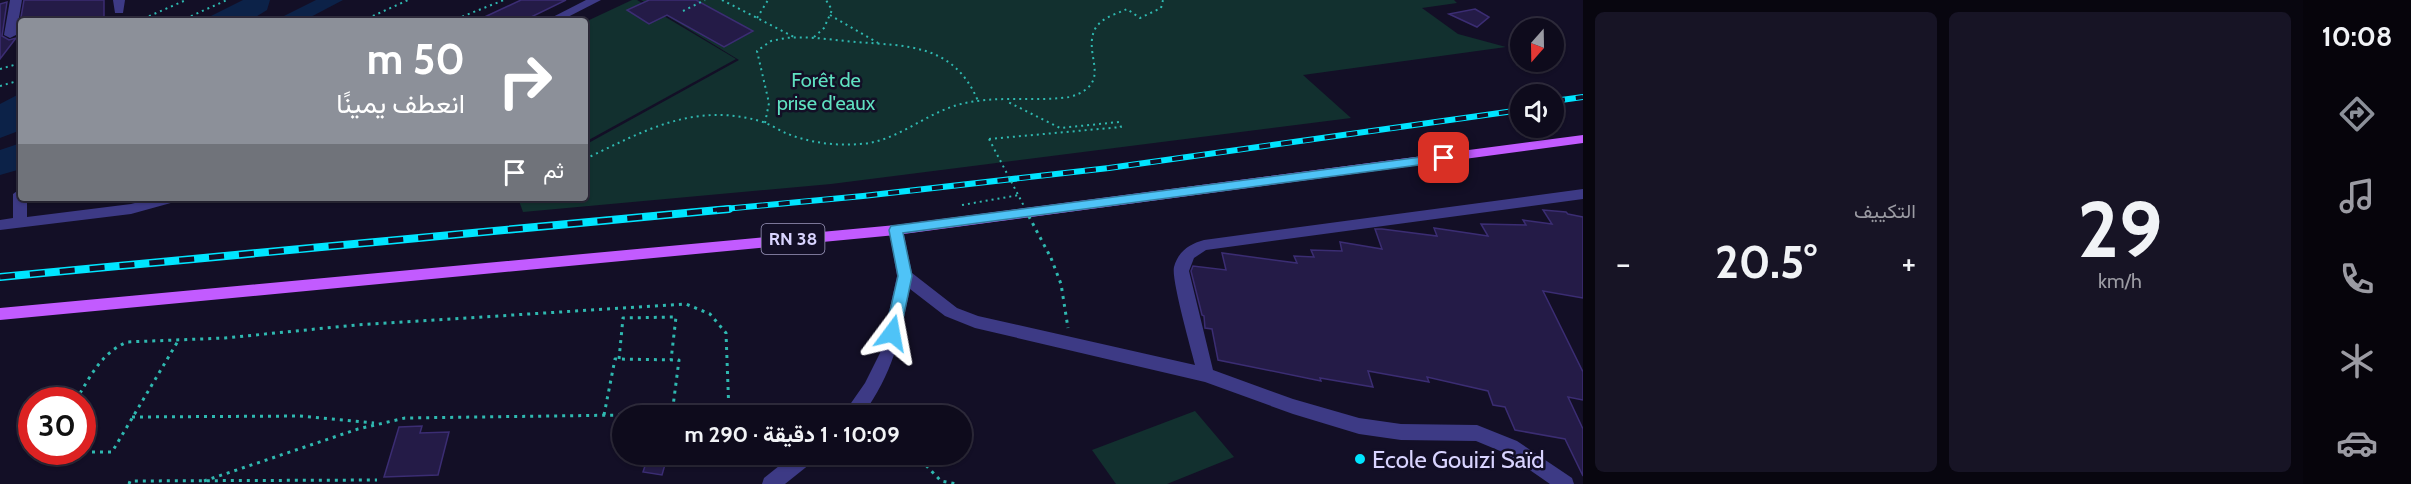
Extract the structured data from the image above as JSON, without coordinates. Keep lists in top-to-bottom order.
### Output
{
  "streets": {
    "main road": ["RN 38"]
  },
  "parks": ["Forêt de prise d'eaux"],
  "places": ["Ecole Gouizi Saïd"],
  "north": "bottom",
  "page": {
    "tabs": "10:08",
    "tile": [
      ["29", "km/h"],
      "التكييف"
    ],
    "turn": ["50 m", "انعطف يمينًا"],
    "then": "ثم",
    "heat": ["−", "20.5°", "+"],
    "limit": "30",
    "trip": "10:09 · 1 دقيقة · 290 m"
  }
}
